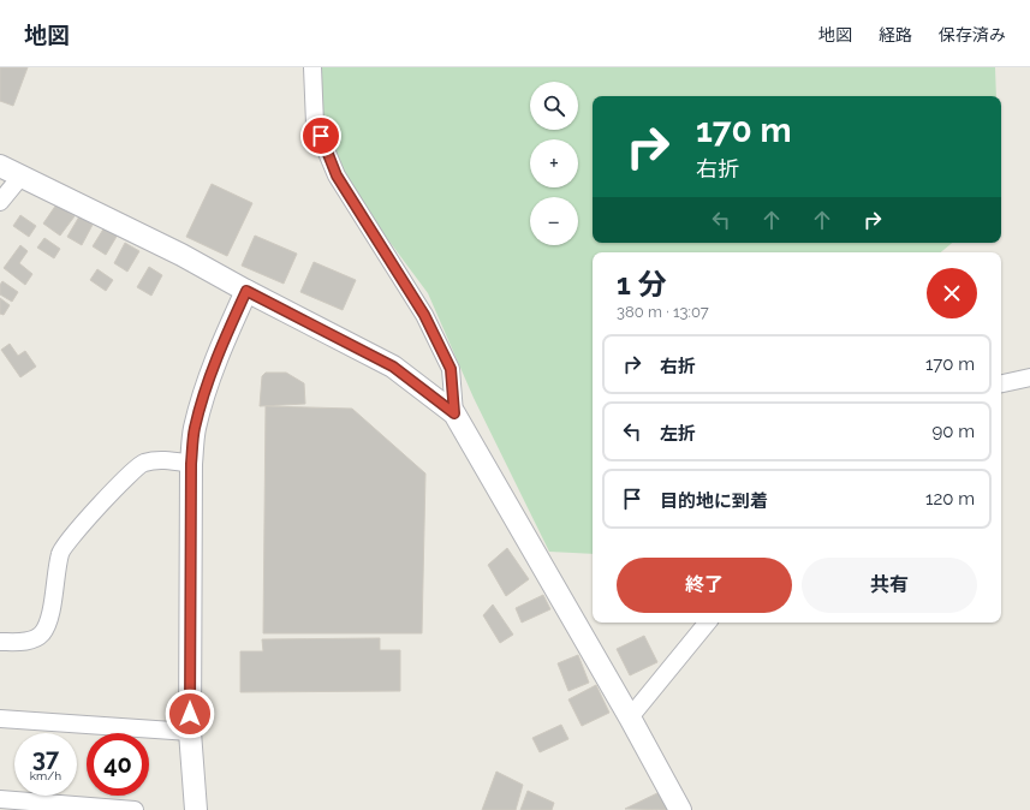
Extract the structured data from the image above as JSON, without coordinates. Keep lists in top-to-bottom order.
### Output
{
  "page": {
    "header": "地図",
    "nav": ["地図", "経路", "保存済み"],
    "map_buttons": ["+", "−"],
    "turn": ["170 m", "右折"],
    "heading": ["1 分", "380 m · 13:07"],
    "list": [
      {
        "name": "右折",
        "value": "170 m"
      },
      {
        "name": "左折",
        "value": "90 m"
      },
      {
        "name": "目的地に到着",
        "value": "120 m"
      }
    ],
    "buttons": ["終了", "共有"],
    "speed": "37 km/h",
    "limit": "40"
  }
}
